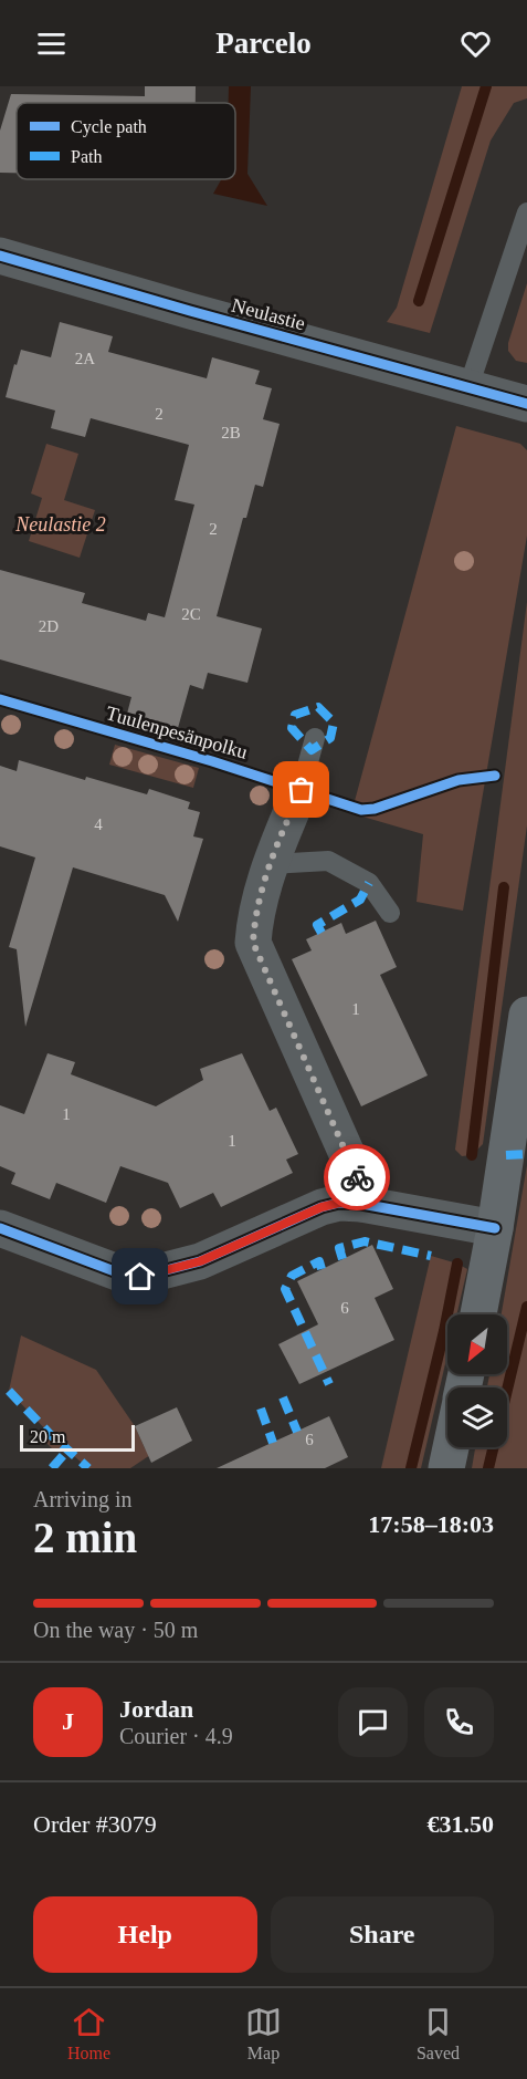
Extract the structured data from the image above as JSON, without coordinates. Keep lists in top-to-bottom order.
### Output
{
  "streets": {
    "street": ["Neulastie"],
    "cycle path": ["Tuulenpesänpolku"]
  },
  "parks": ["Neulastie 2"],
  "house_numbers": [
    "2A",
    "2",
    "2B",
    "2",
    "2C",
    "2D",
    "4",
    "1",
    "1",
    "1",
    "6",
    "6"
  ],
  "legend": ["Cycle path", "Path"],
  "scale_bar": "20 m",
  "north": "bottom left",
  "page": {
    "header": "Parcelo",
    "scale": "20 m",
    "heading": ["2 min", "Arriving in", "17:58–18:03"],
    "panel": [
      "Jordan",
      "Courier · 4.9",
      "Order #3079",
      "€31.50"
    ],
    "bar": "On the way · 50 m",
    "round": "J",
    "buttons": ["Help", "Share"],
    "tabs": ["Home", "Map", "Saved"]
  }
}
